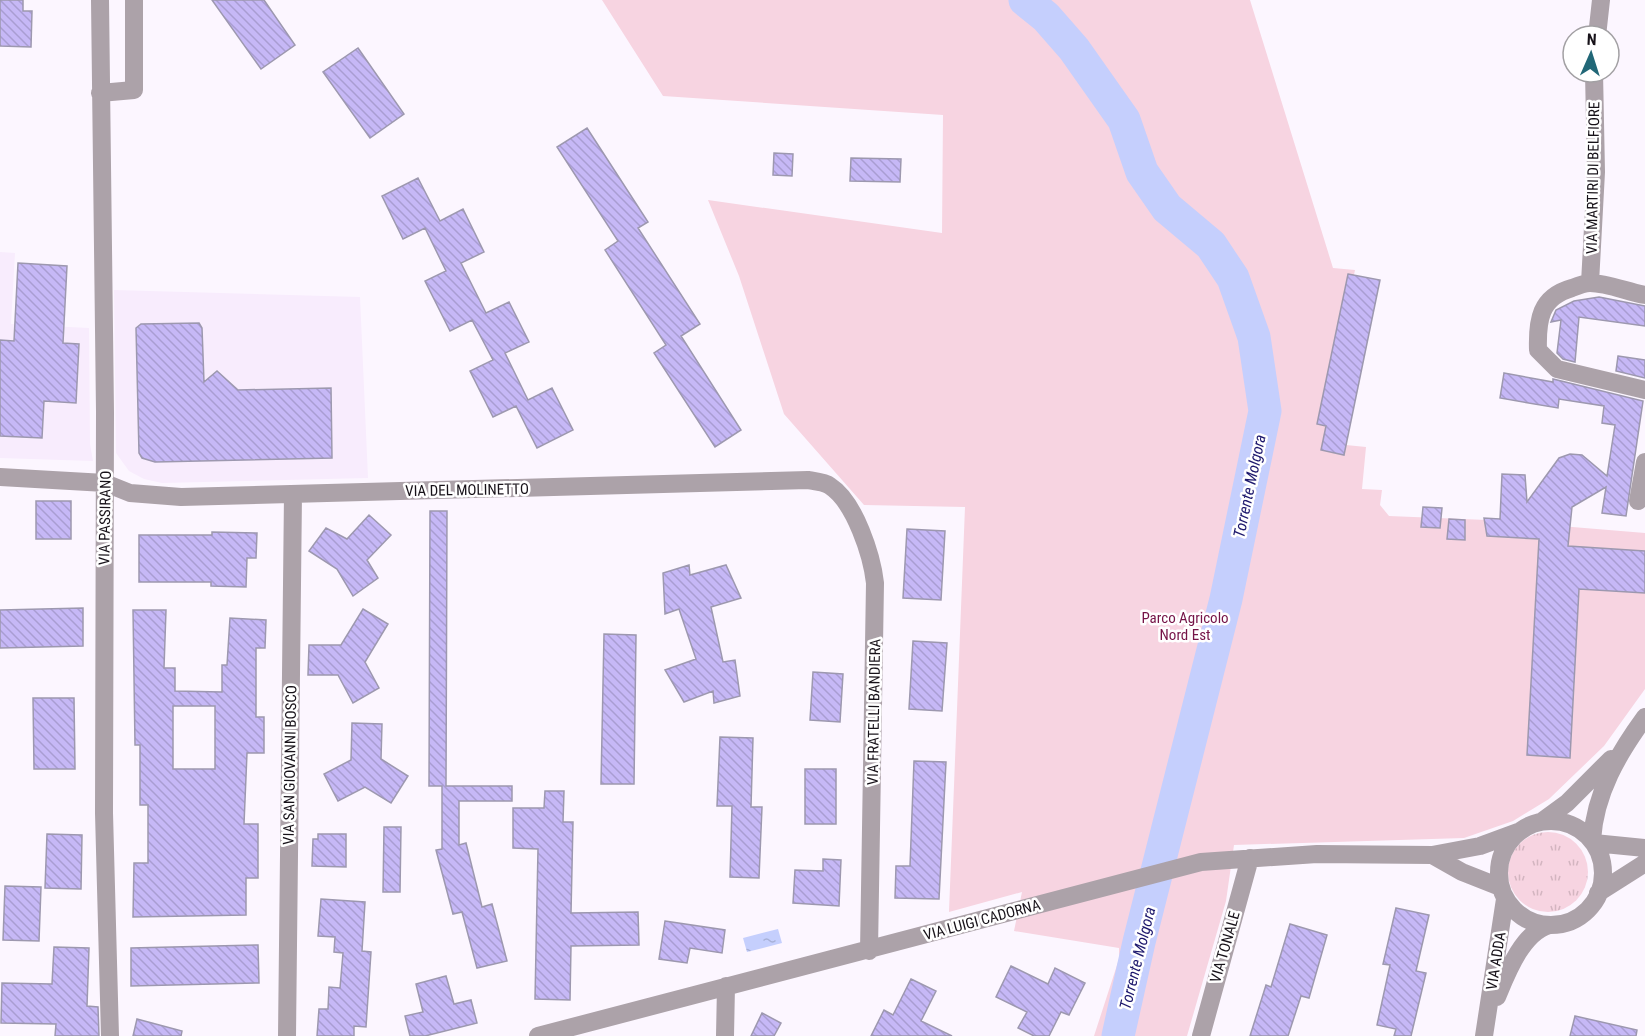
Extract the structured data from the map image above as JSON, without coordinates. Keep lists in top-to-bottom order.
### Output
{
  "streets": {
    "street": [
      "VIA MARTIRI DI BELFIORE",
      "VIA DEL MOLINETTO",
      "VIA PASSIRANO",
      "VIA FRATELLI BANDIERA",
      "VIA SAN GIOVANNI BOSCO",
      "VIA LUIGI CADORNA",
      "VIA TONALE",
      "VIA ADDA"
    ]
  },
  "crossings": [
    ["VIA DEL MOLINETTO", "VIA PASSIRANO"],
    ["VIA DEL MOLINETTO", "VIA FRATELLI BANDIERA"],
    ["VIA DEL MOLINETTO", "VIA SAN GIOVANNI BOSCO"],
    ["VIA FRATELLI BANDIERA", "VIA LUIGI CADORNA"],
    ["VIA LUIGI CADORNA", "VIA TONALE"],
    ["VIA LUIGI CADORNA", "VIA ADDA"]
  ],
  "water": ["Torrente Molgora"],
  "parks": ["Parco Agricolo Nord Est"],
  "north": "top"
}
